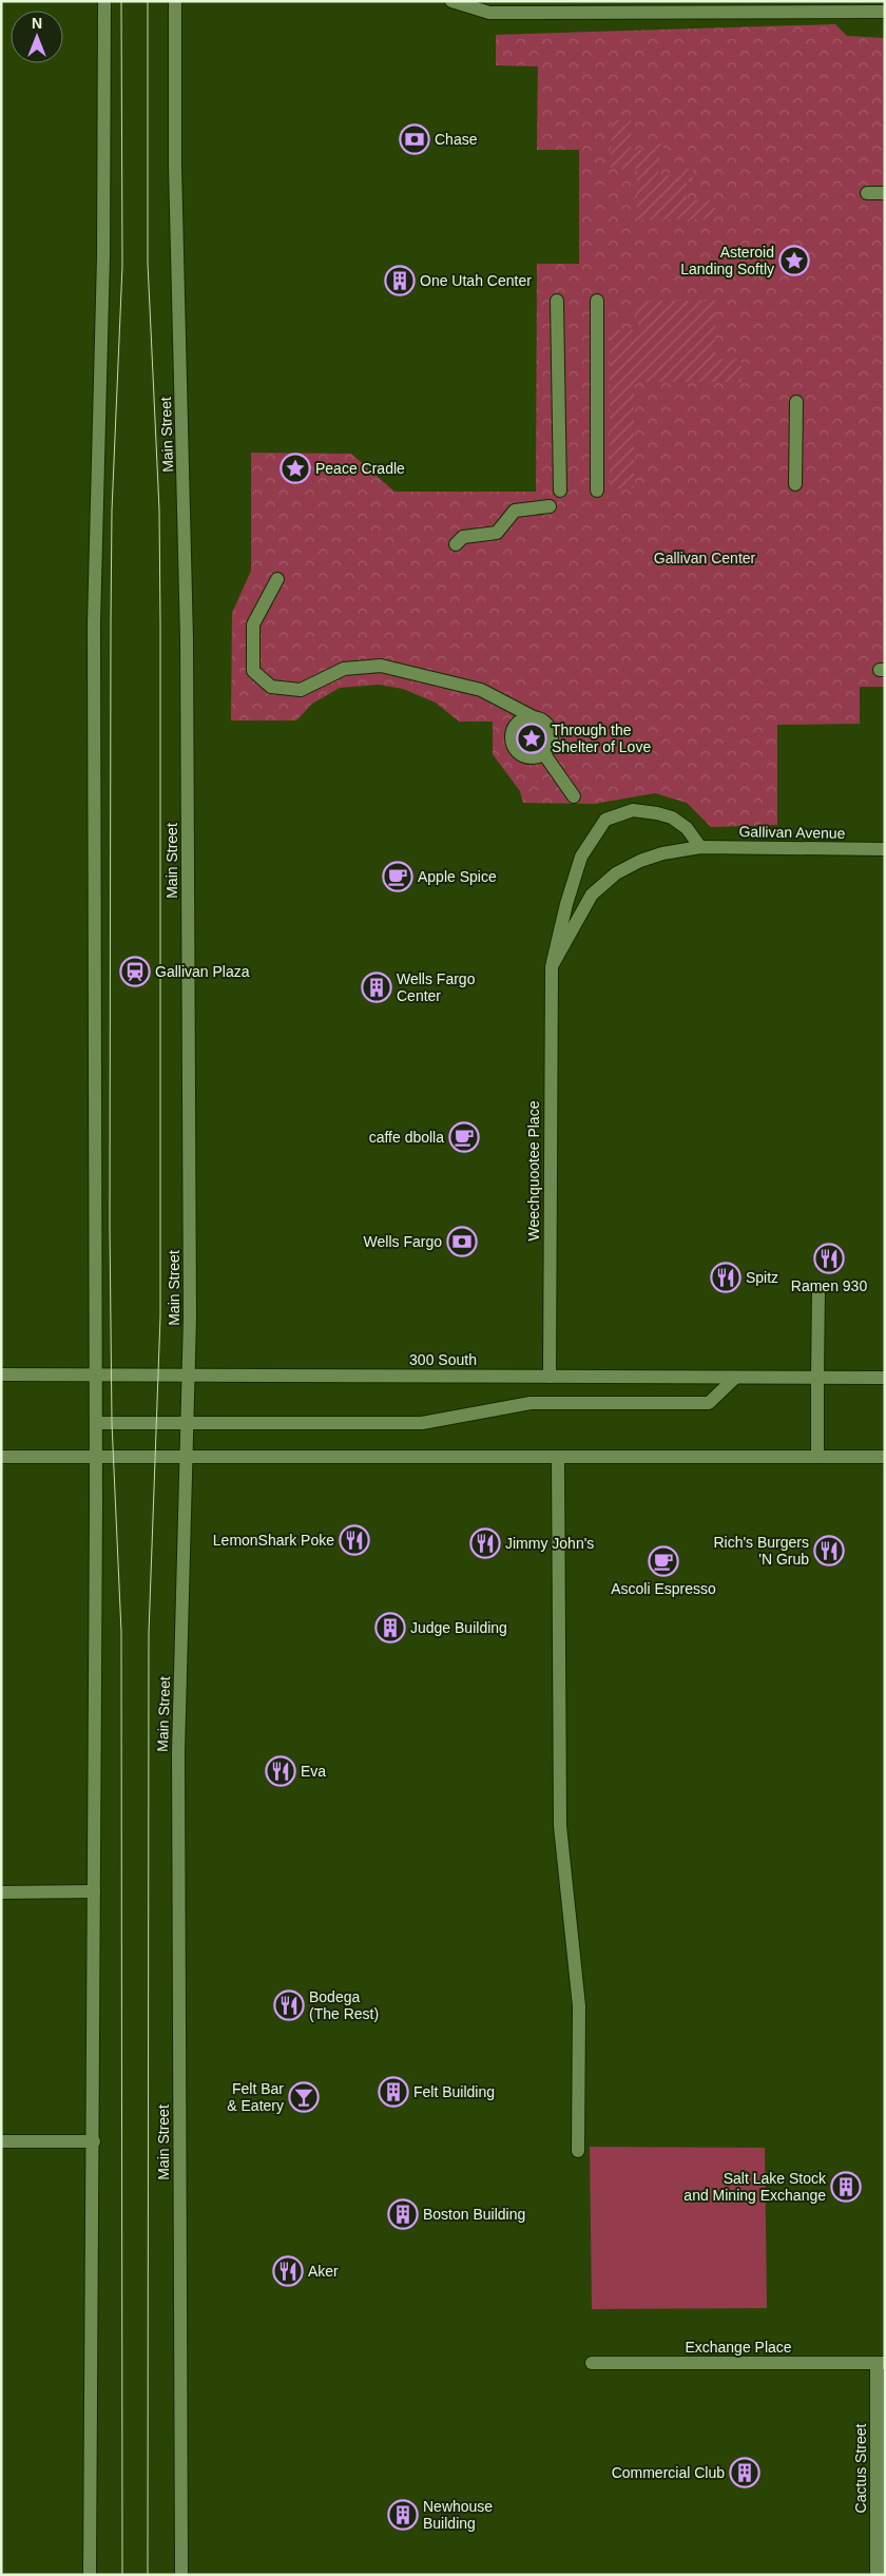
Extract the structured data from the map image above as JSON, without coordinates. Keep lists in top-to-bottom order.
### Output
{
  "streets": {
    "street": [
      "Main Street",
      "Gallivan Avenue",
      "Weechquootee Place",
      "300 South",
      "Exchange Place",
      "Cactus Street"
    ]
  },
  "crossings": [
    ["Main Street", "300 South"],
    ["Gallivan Avenue", "Weechquootee Place"],
    ["Weechquootee Place", "300 South"],
    ["Exchange Place", "Cactus Street"]
  ],
  "parks": ["Gallivan Center"],
  "places": {
    "bank": ["Chase", "Wells Fargo"],
    "place": ["Asteroid Landing Softly", "Peace Cradle", "Through the Shelter of Love"],
    "building": [
      "One Utah Center",
      "Wells Fargo Center",
      "Judge Building",
      "Felt Building",
      "Salt Lake Stock and Mining Exchange",
      "Boston Building",
      "Commercial Club",
      "Newhouse Building"
    ],
    "cafe": ["Apple Spice", "caffe dbolla", "Ascoli Espresso"],
    "station": ["Gallivan Plaza"],
    "restaurant": [
      "Ramen 930",
      "Spitz",
      "LemonShark Poke",
      "Jimmy John's",
      "Rich's Burgers 'N Grub",
      "Eva",
      "Bodega (The Rest)",
      "Aker"
    ],
    "bar": ["Felt Bar & Eatery"]
  },
  "north": "top"
}
